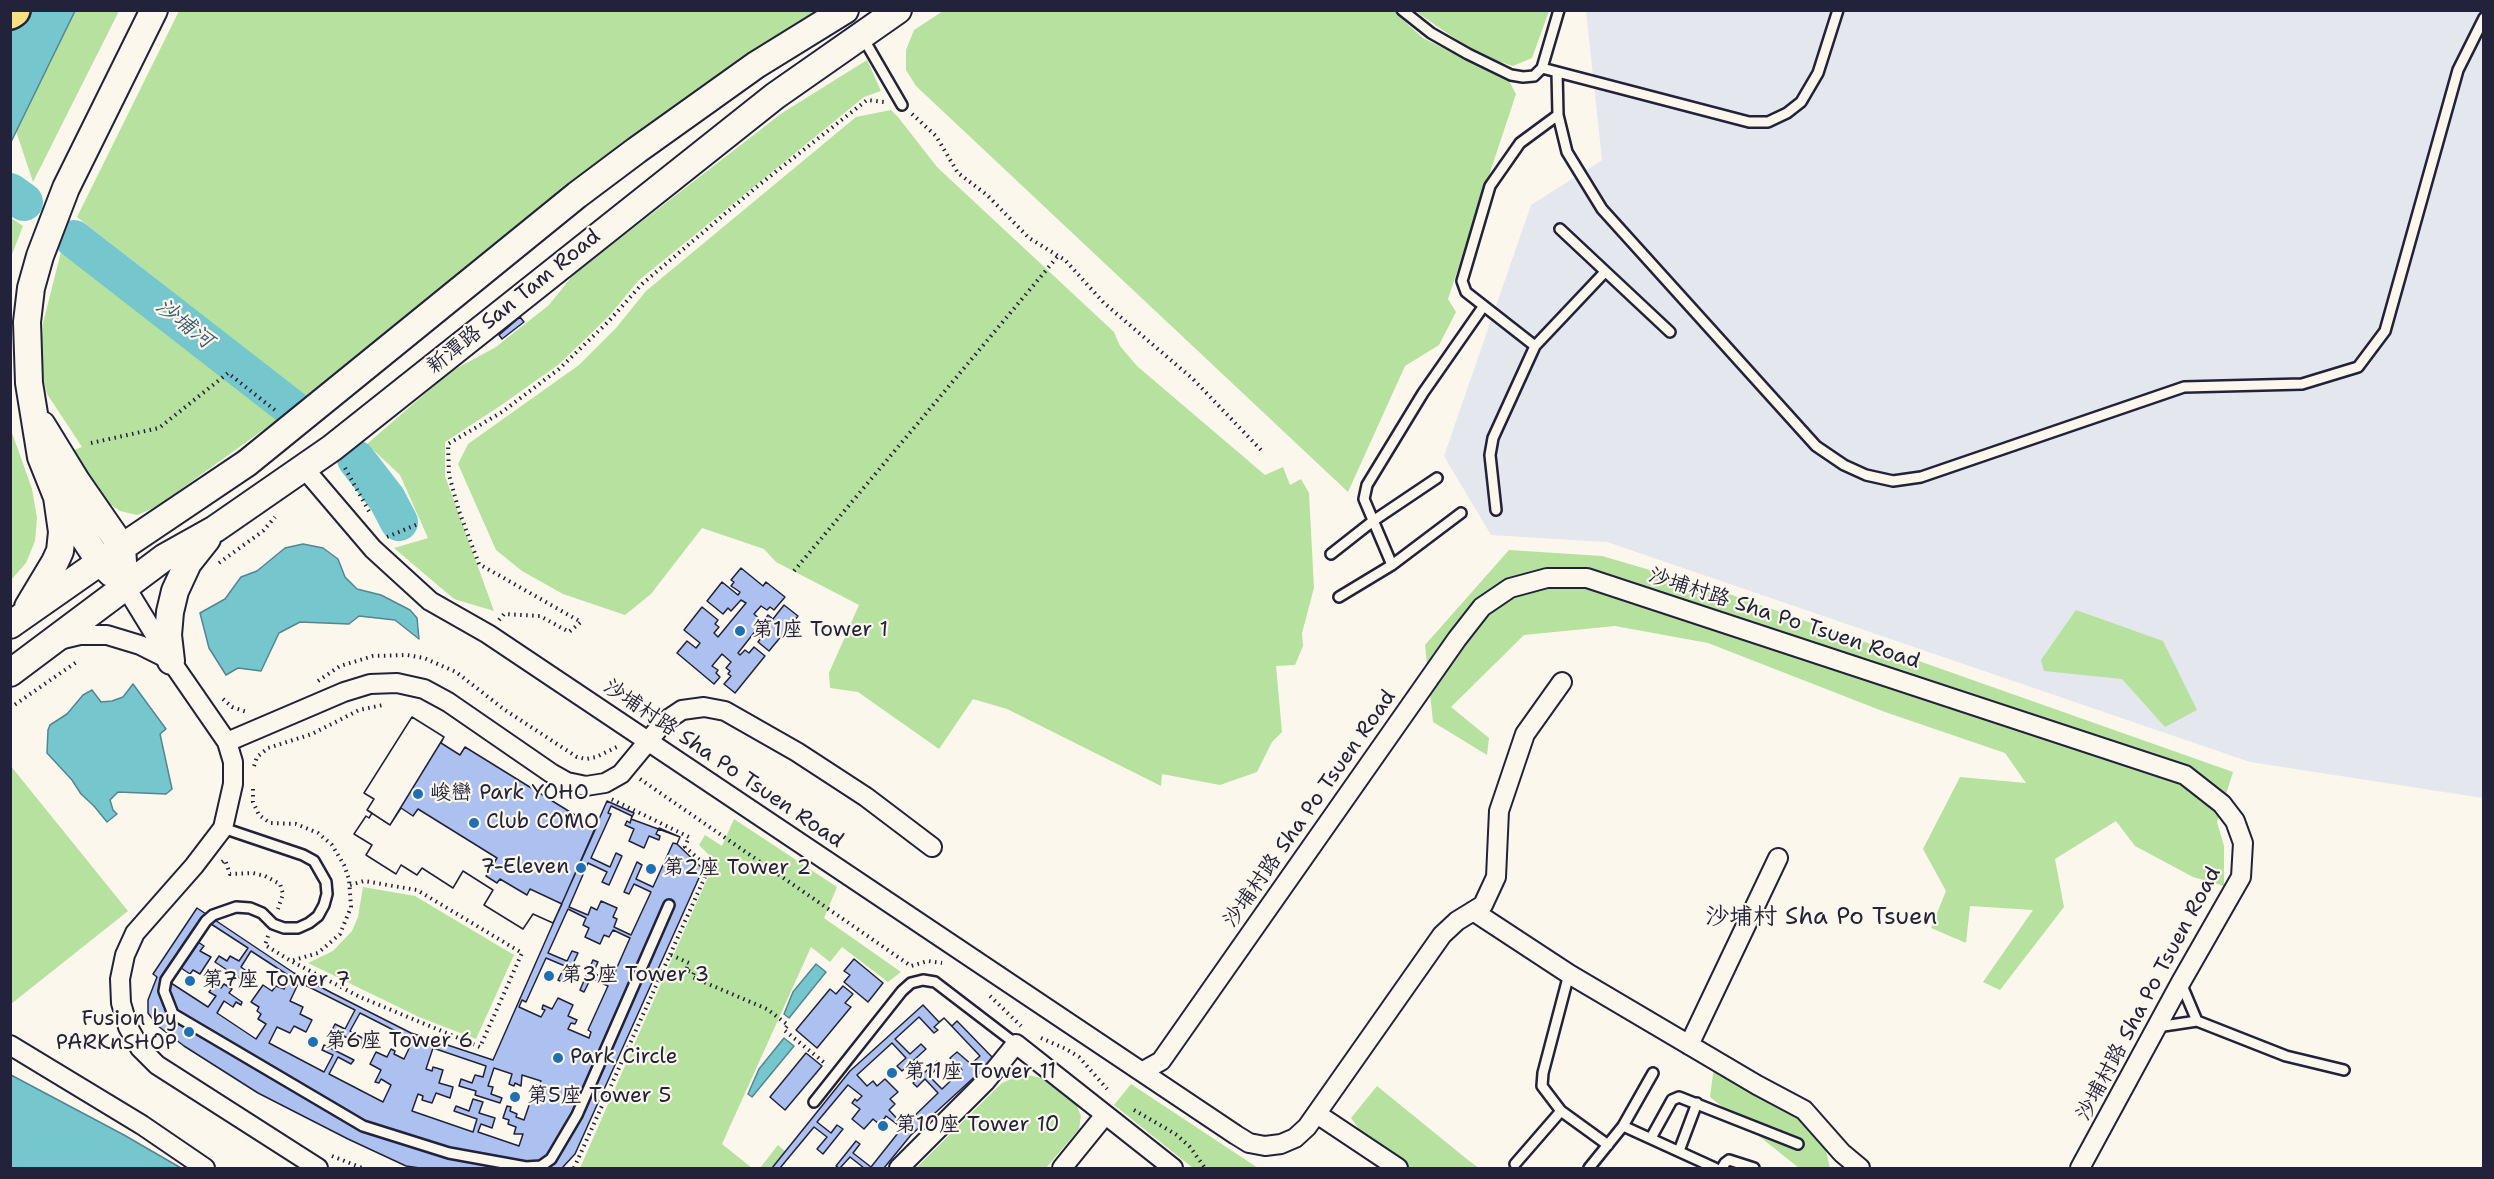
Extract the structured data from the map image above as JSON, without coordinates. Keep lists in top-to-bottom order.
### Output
{
  "streets": {
    "street": ["新潭路 San Tam Road", "沙埔村路 Sha Po Tsuen Road"]
  },
  "crossings": [
    ["新潭路 San Tam Road", "沙埔村路 Sha Po Tsuen Road"]
  ],
  "districts": ["沙埔村 Sha Po Tsuen"],
  "water": ["沙埔河"],
  "places": [
    "第1座 Tower 1",
    "峻巒 Park YOHO",
    "Club COMO",
    "7-Eleven",
    "第2座 Tower 2",
    "第3座 Tower 3",
    "第7座 Tower 7",
    "Fusion by PARKnSHOP",
    "第6座 Tower 6",
    "Park Circle",
    "第11座 Tower 11",
    "第5座 Tower 5",
    "第10座 Tower 10"
  ]
}
